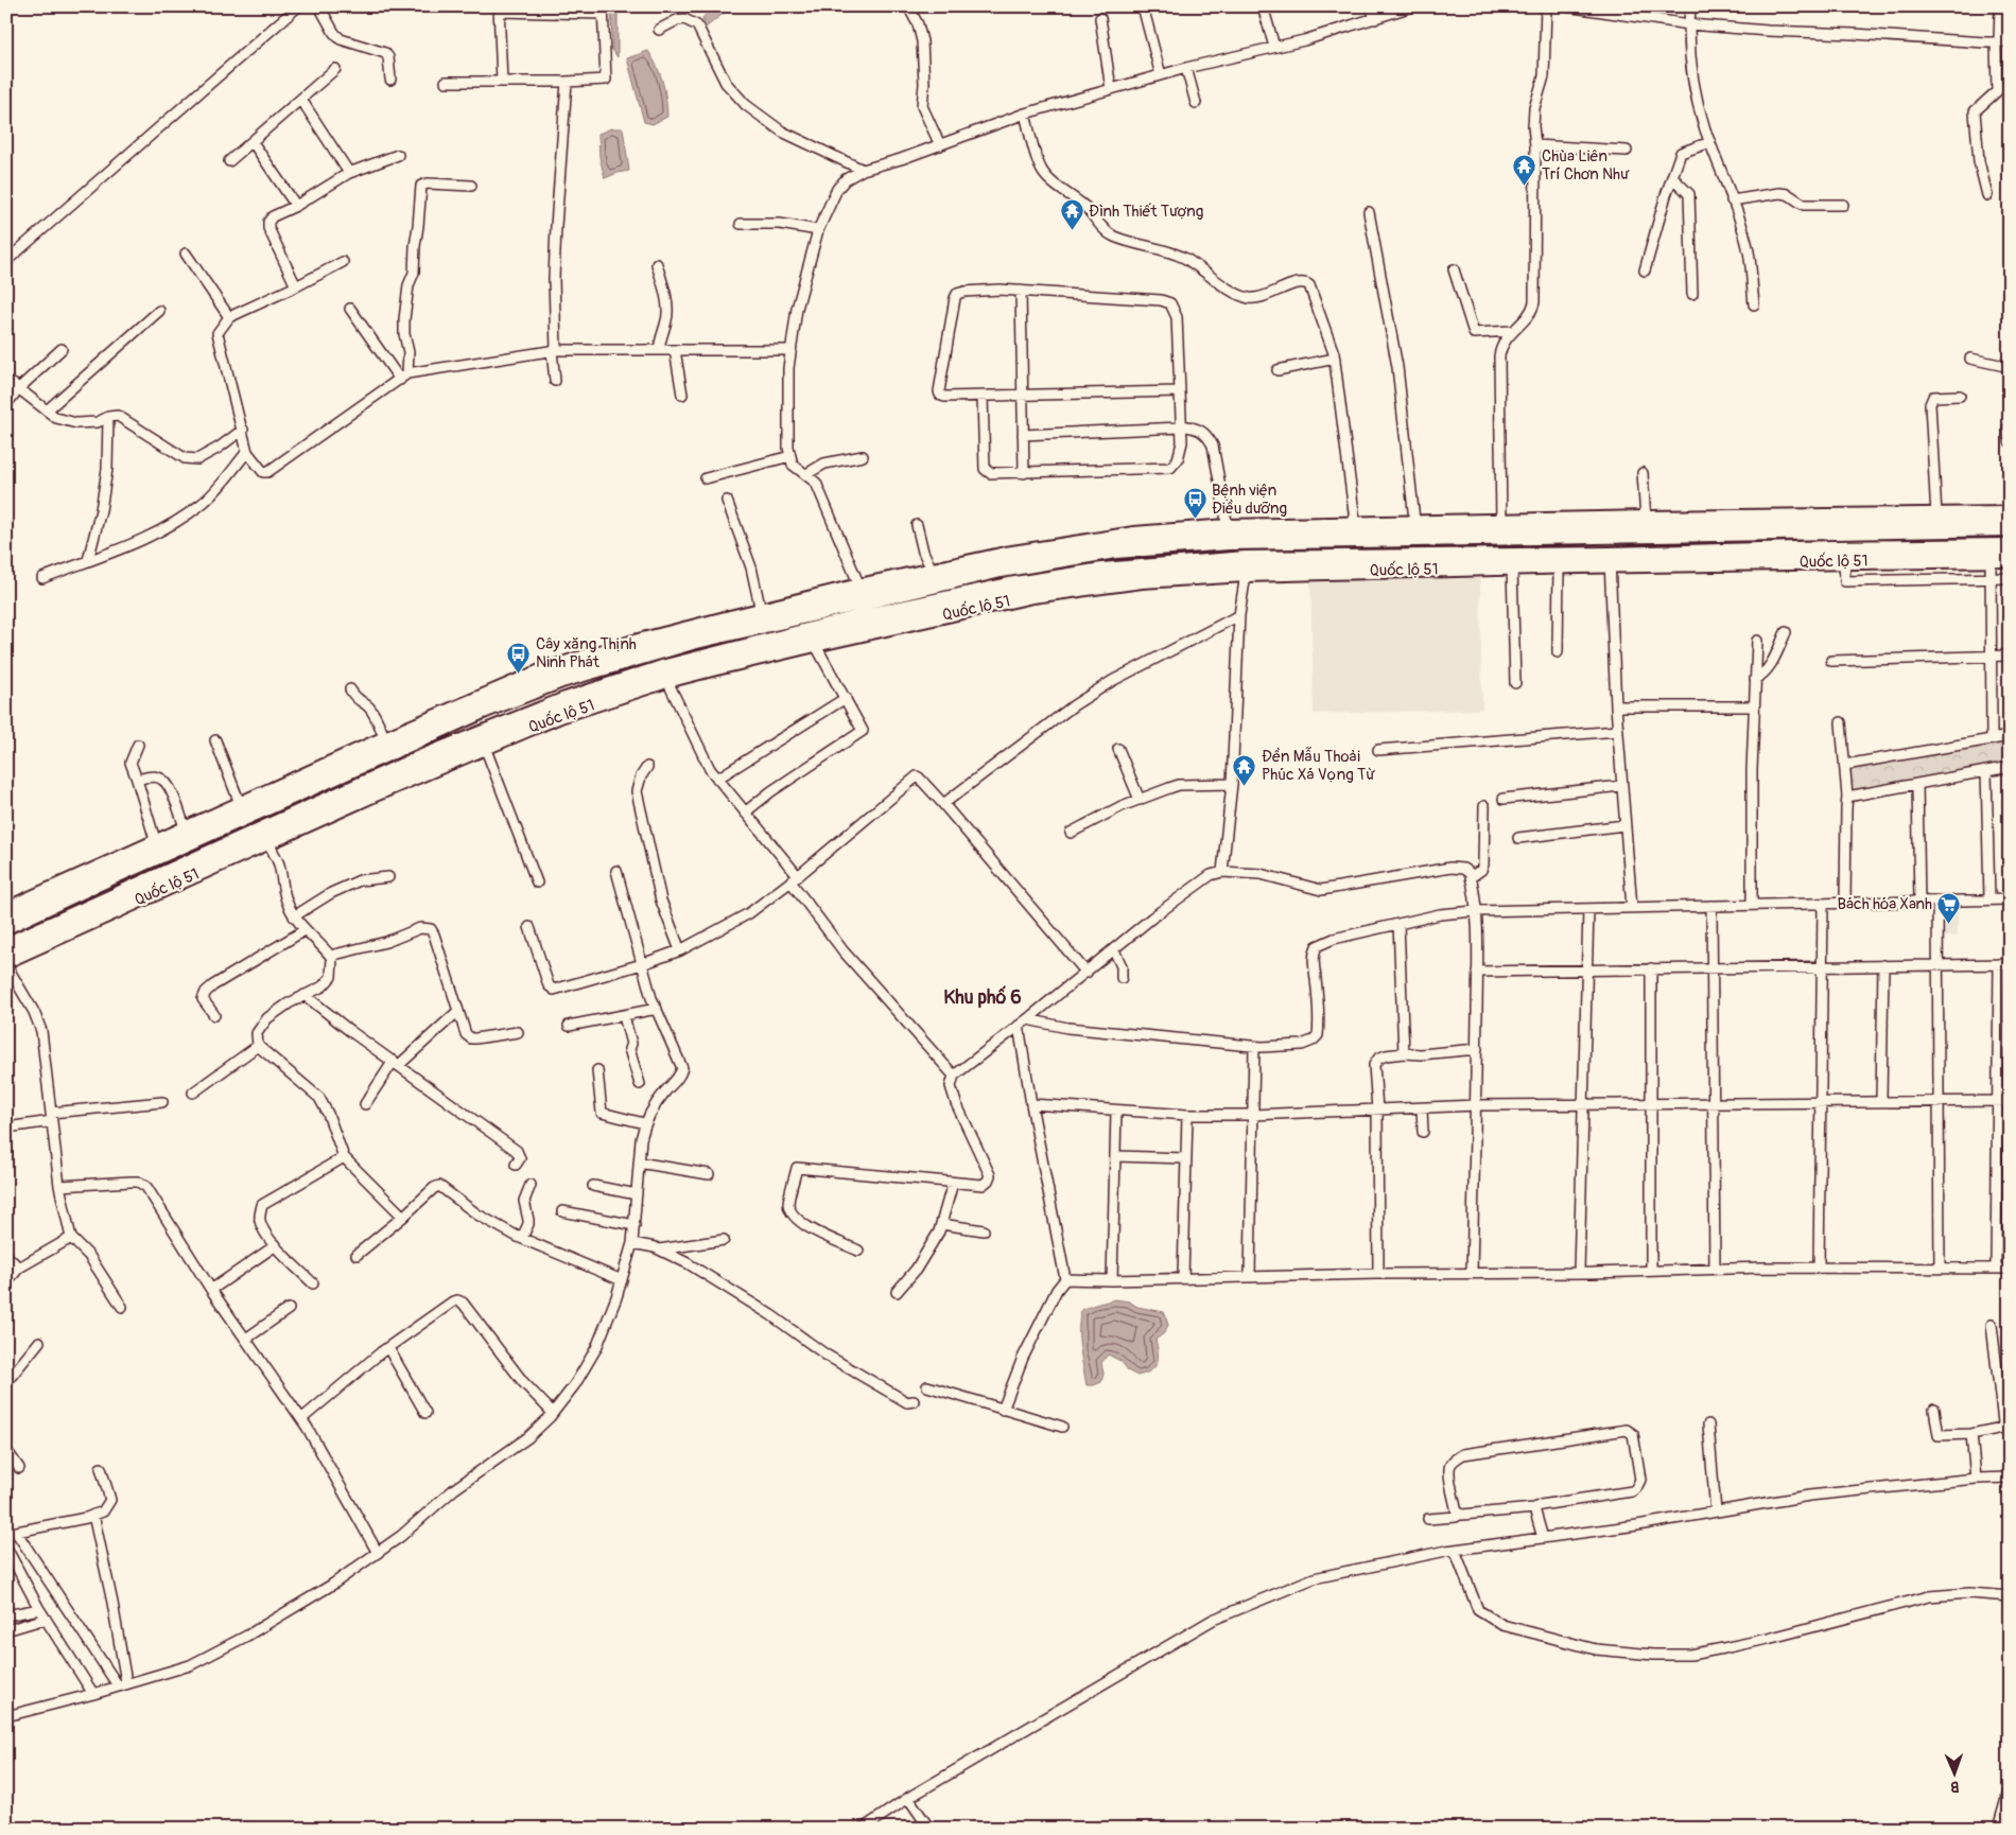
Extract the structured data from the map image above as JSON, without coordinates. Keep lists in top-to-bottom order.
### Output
{
  "streets": {
    "highway": ["Quốc lộ 51"]
  },
  "districts": ["Khu phố 6"],
  "places": {
    "temple": ["Chùa Liên Trí Chơn Như", "Đình Thiết Tượng", "Đền Mẫu Thoải Phúc Xá Vọng Từ"],
    "bus stop": ["Bệnh viện Điều dưỡng", "Cây xăng Thịnh Ninh Phát"],
    "supermarket": ["Bách hóa Xanh"]
  },
  "north": "bottom"
}
